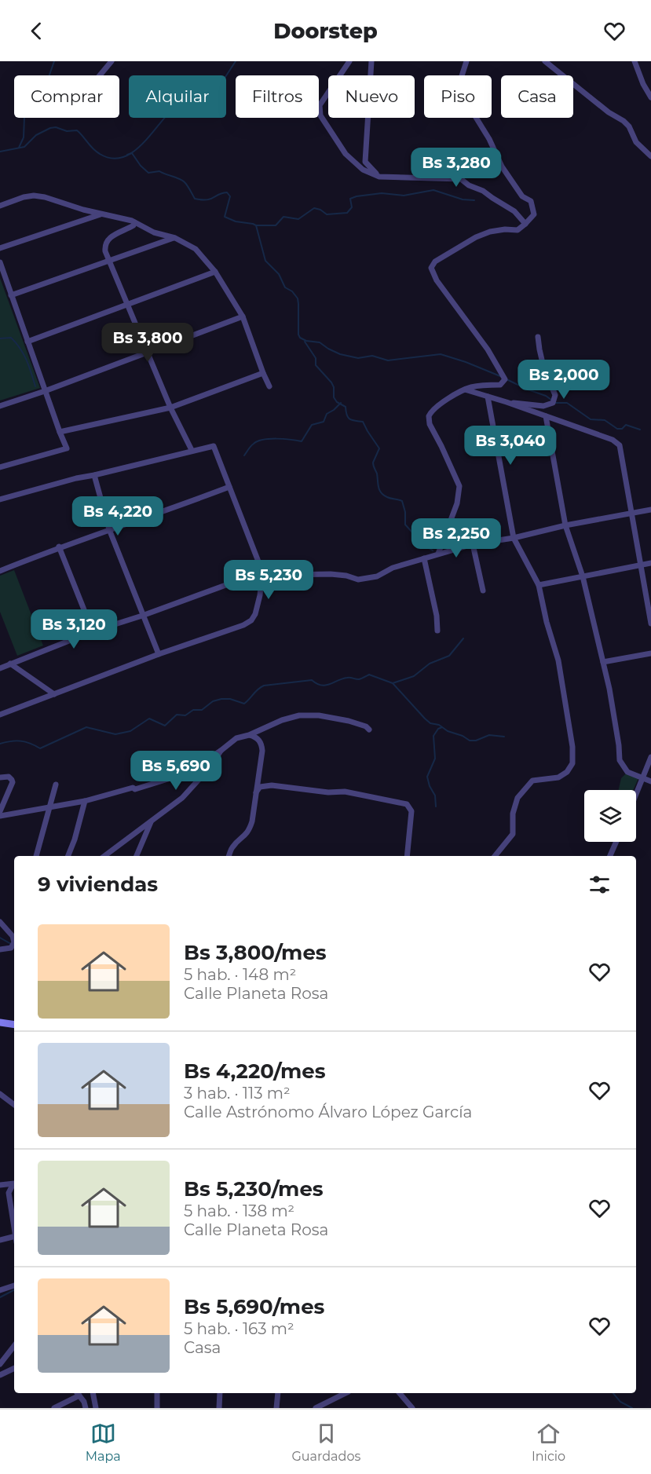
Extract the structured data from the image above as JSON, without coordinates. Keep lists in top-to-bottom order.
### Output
{
  "page": {
    "header": "Doorstep",
    "chip": [
      "Comprar",
      "Alquilar",
      "Filtros",
      "Nuevo",
      "Piso",
      "Casa"
    ],
    "price": [
      "Bs 3,280",
      "Bs 3,800",
      "Bs 2,000",
      "Bs 3,040",
      "Bs 4,220",
      "Bs 2,250",
      "Bs 5,230",
      "Bs 3,120",
      "Bs 5,690"
    ],
    "heading": "9 viviendas",
    "list": [
      {
        "name": "Bs 3,800/mes",
        "note": "5 hab. · 148 m² · Calle Planeta Rosa"
      },
      {
        "name": "Bs 4,220/mes",
        "note": "3 hab. · 113 m² · Calle Astrónomo Álvaro López García"
      },
      {
        "name": "Bs 5,230/mes",
        "note": "5 hab. · 138 m² · Calle Planeta Rosa"
      },
      {
        "name": "Bs 5,690/mes",
        "note": "5 hab. · 163 m² · Casa"
      }
    ],
    "tabs": ["Mapa", "Guardados", "Inicio"]
  }
}
